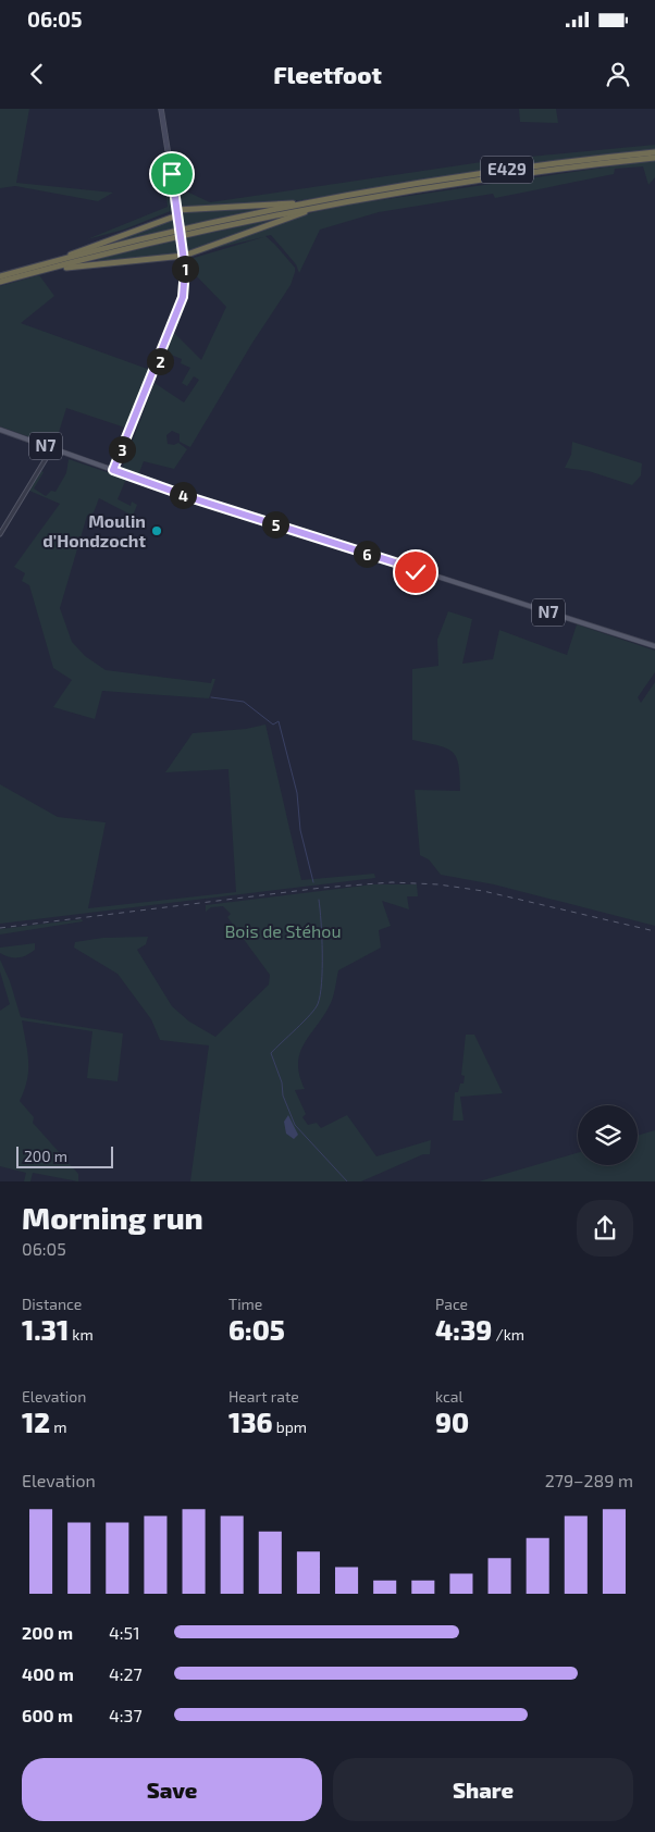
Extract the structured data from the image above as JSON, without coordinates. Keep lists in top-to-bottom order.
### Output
{
  "streets": {
    "highway": ["E429"],
    "main road": ["N7"]
  },
  "parks": ["Bois de Stéhou"],
  "places": ["Moulin d'Hondzocht"],
  "scale_bar": "200 m",
  "page": {
    "status": "06:05",
    "header": "Fleetfoot",
    "pins": [
      "1",
      "2",
      "3",
      "4",
      "5",
      "6"
    ],
    "scale": "200 m",
    "heading": ["Morning run", "06:05"],
    "stats": [
      ["Distance", "1.31 km"],
      ["Time", "6:05"],
      ["Pace", "4:39 /km"],
      ["Elevation", "12 m"],
      ["Heart rate", "136 bpm"],
      ["kcal", "90"]
    ],
    "chart": ["Elevation", "279–289 m"],
    "list": [
      {
        "name": "200 m",
        "note": "4:51"
      },
      {
        "name": "400 m",
        "note": "4:27"
      },
      {
        "name": "600 m",
        "note": "4:37"
      }
    ],
    "buttons": ["Save", "Share"]
  }
}
